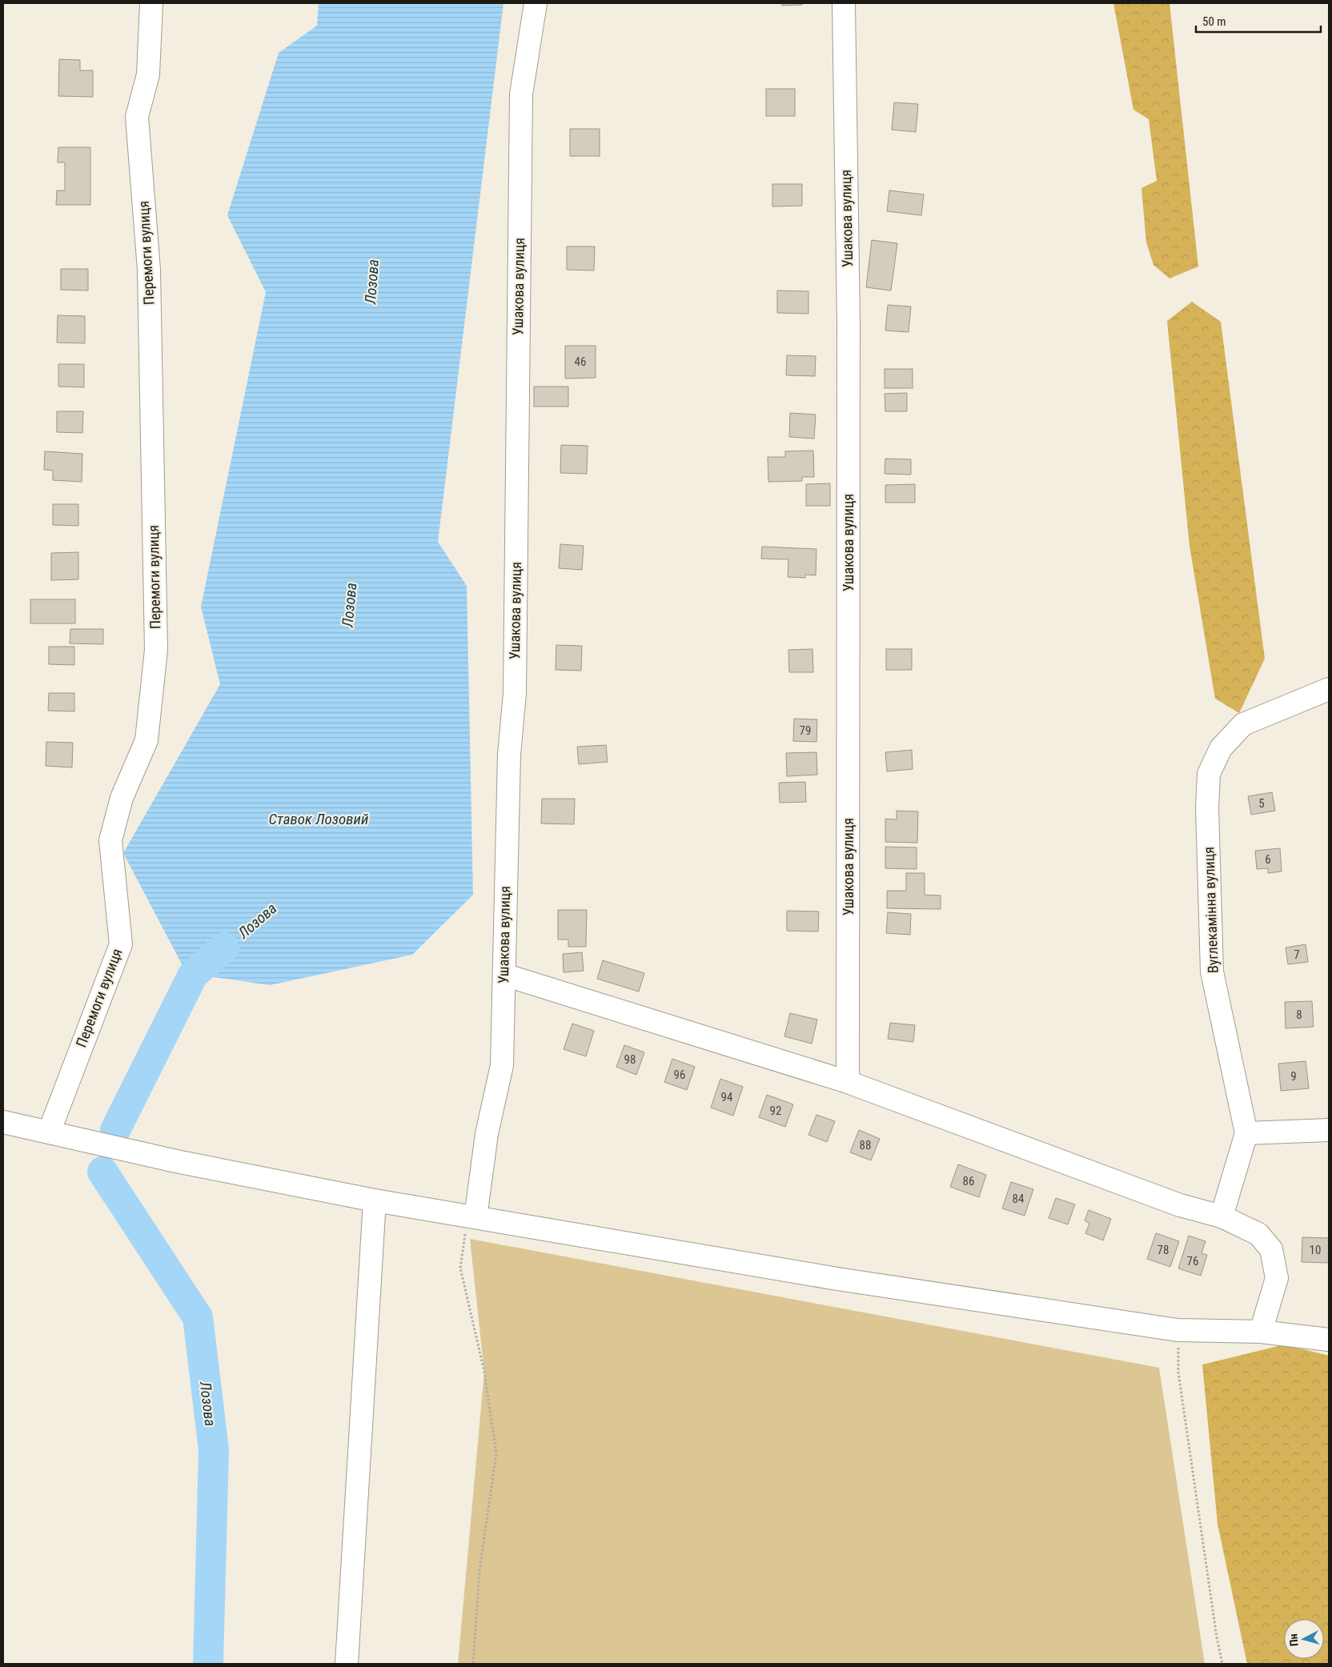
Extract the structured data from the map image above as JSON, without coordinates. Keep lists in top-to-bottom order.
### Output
{
  "streets": {
    "street": ["Ушакова вулиця", "Перемоги вулиця", "Вуглекамінна вулиця"]
  },
  "water": ["Лозова", "Ставок Лозовий"],
  "house_numbers": [
    "46",
    "79",
    "5",
    "6",
    "7",
    "8",
    "98",
    "96",
    "9",
    "94",
    "92",
    "88",
    "86",
    "84",
    "78",
    "10",
    "76"
  ],
  "scale_bar": "50 m",
  "north": "left"
}
